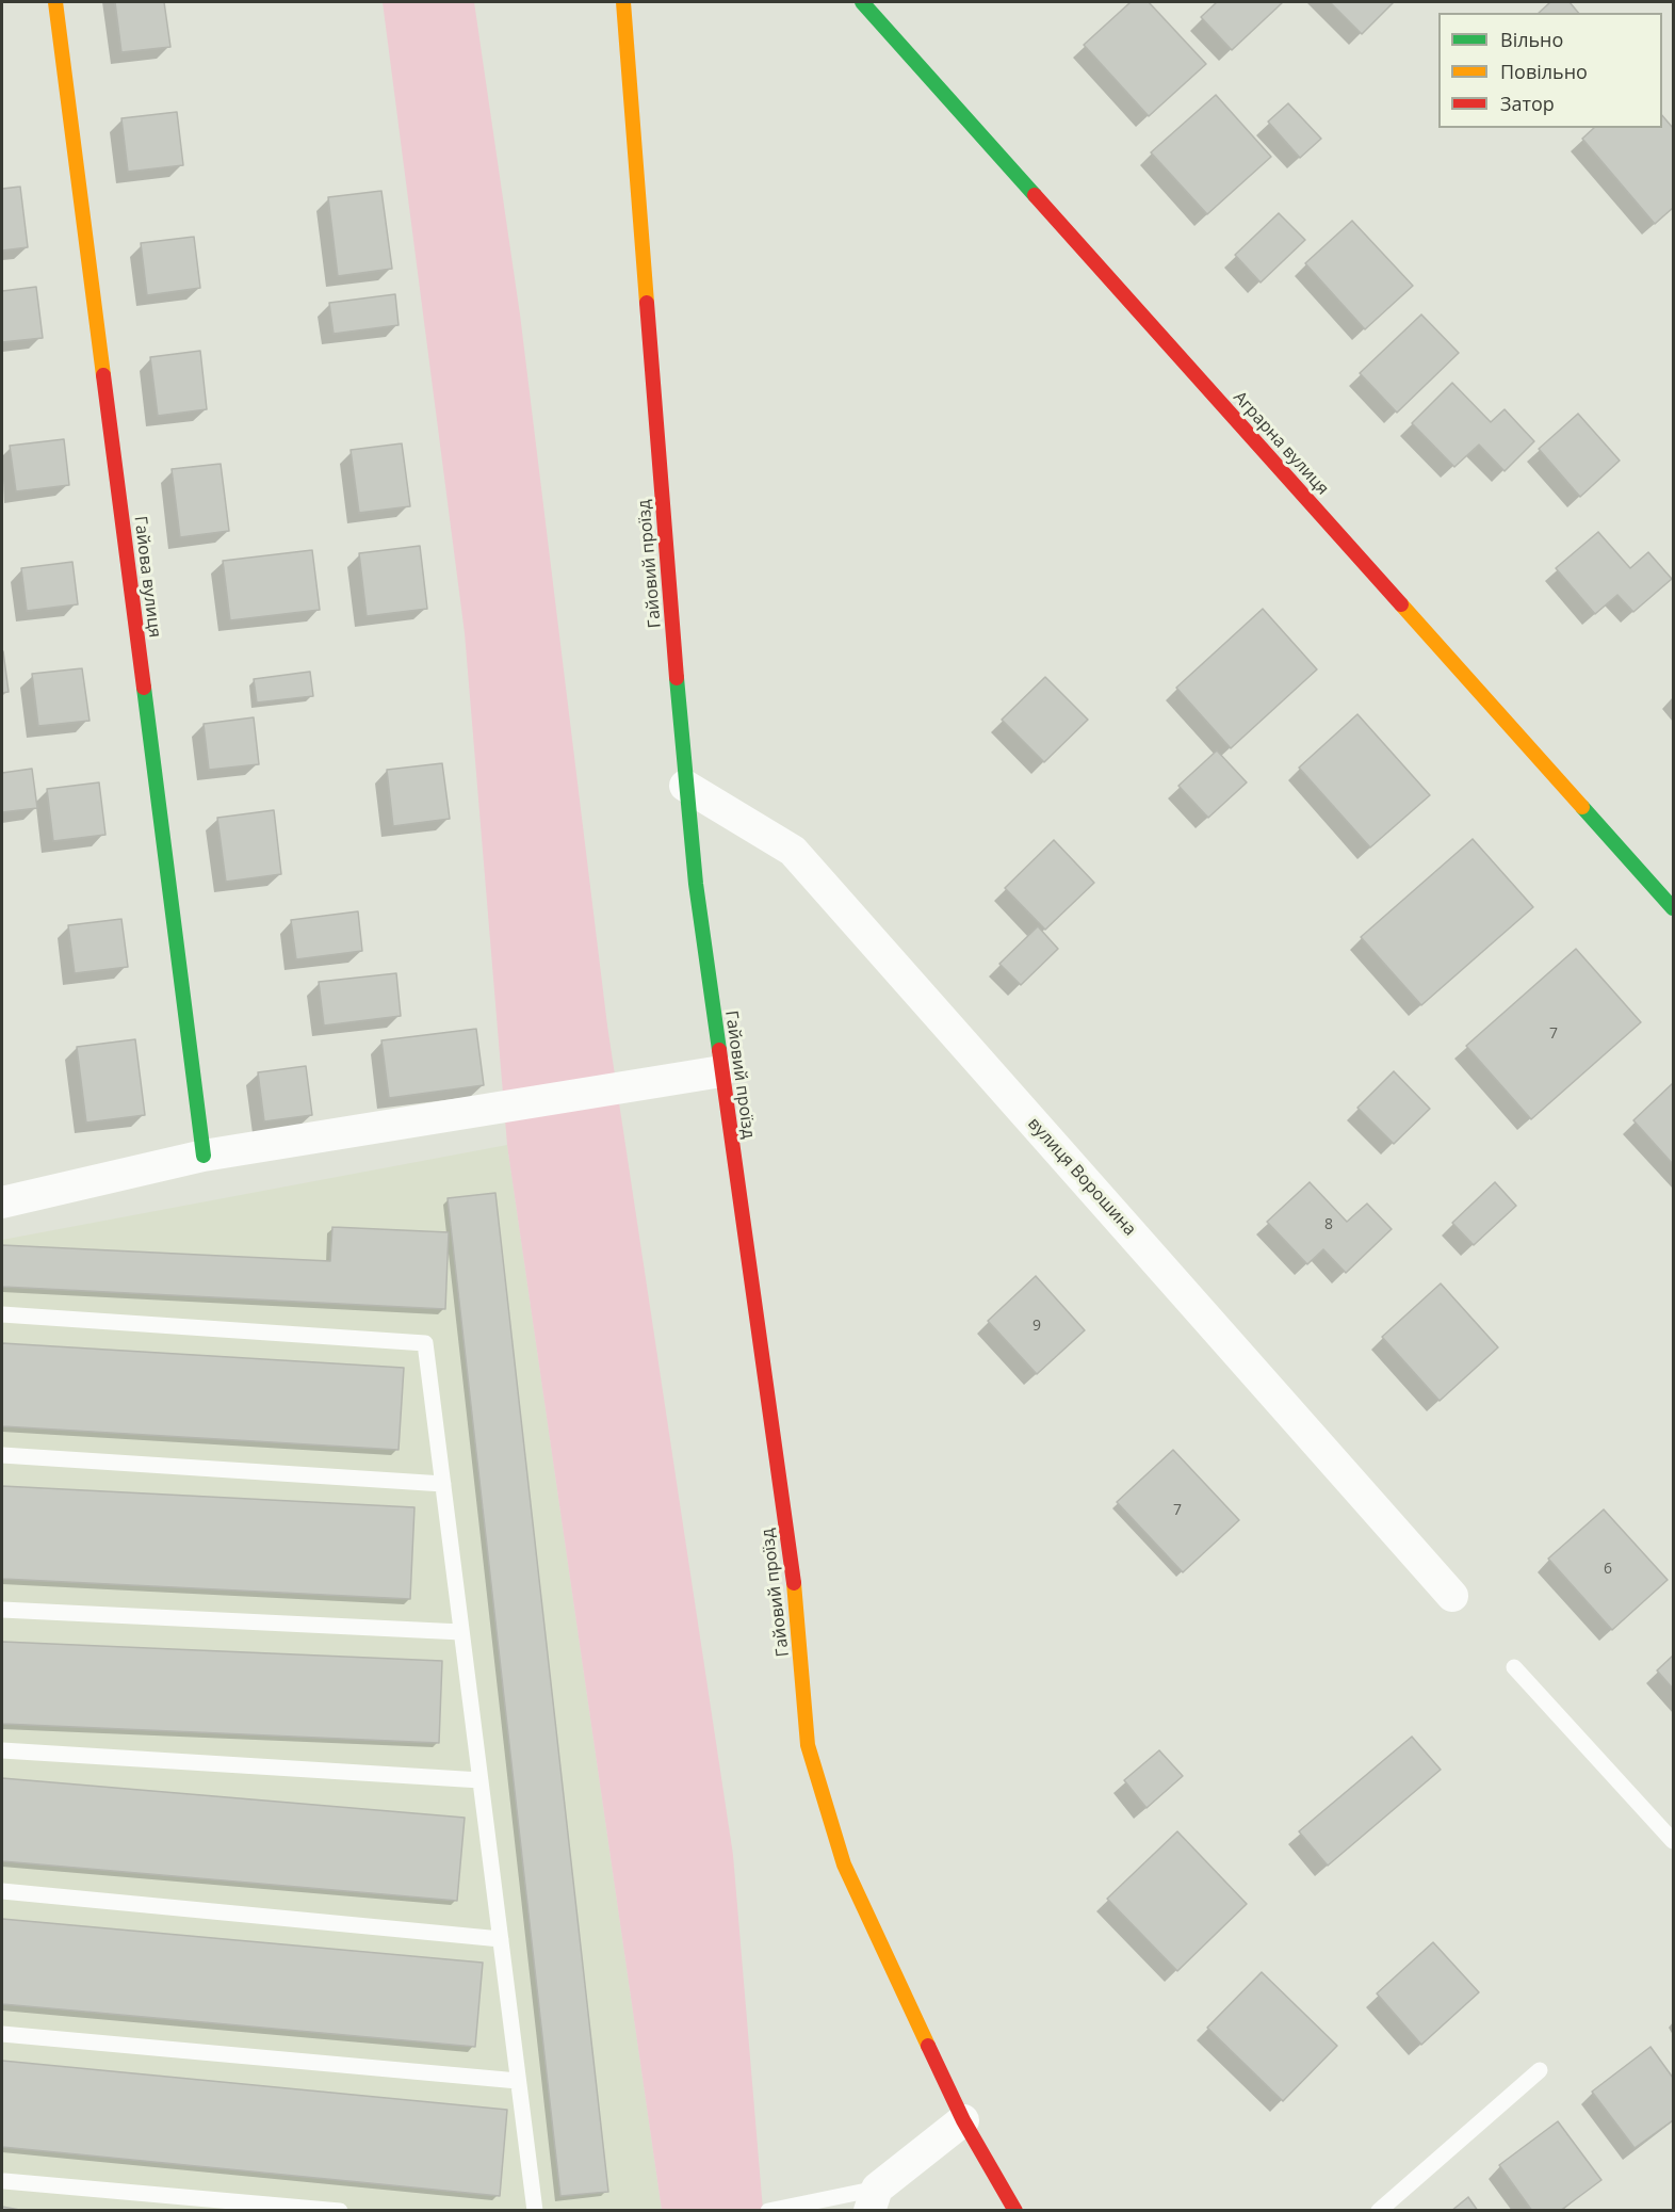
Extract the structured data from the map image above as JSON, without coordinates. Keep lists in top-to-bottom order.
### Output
{
  "streets": {
    "street": [
      "Аграрна вулиця",
      "Гайовий проїзд",
      "Гайова вулиця",
      "вулиця Ворошина"
    ]
  },
  "crossings": [
    ["Гайовий проїзд", "вулиця Ворошина"]
  ],
  "house_numbers": [
    "7",
    "8",
    "9",
    "7",
    "6"
  ],
  "legend": ["Вільно", "Повільно", "Затор"]
}
